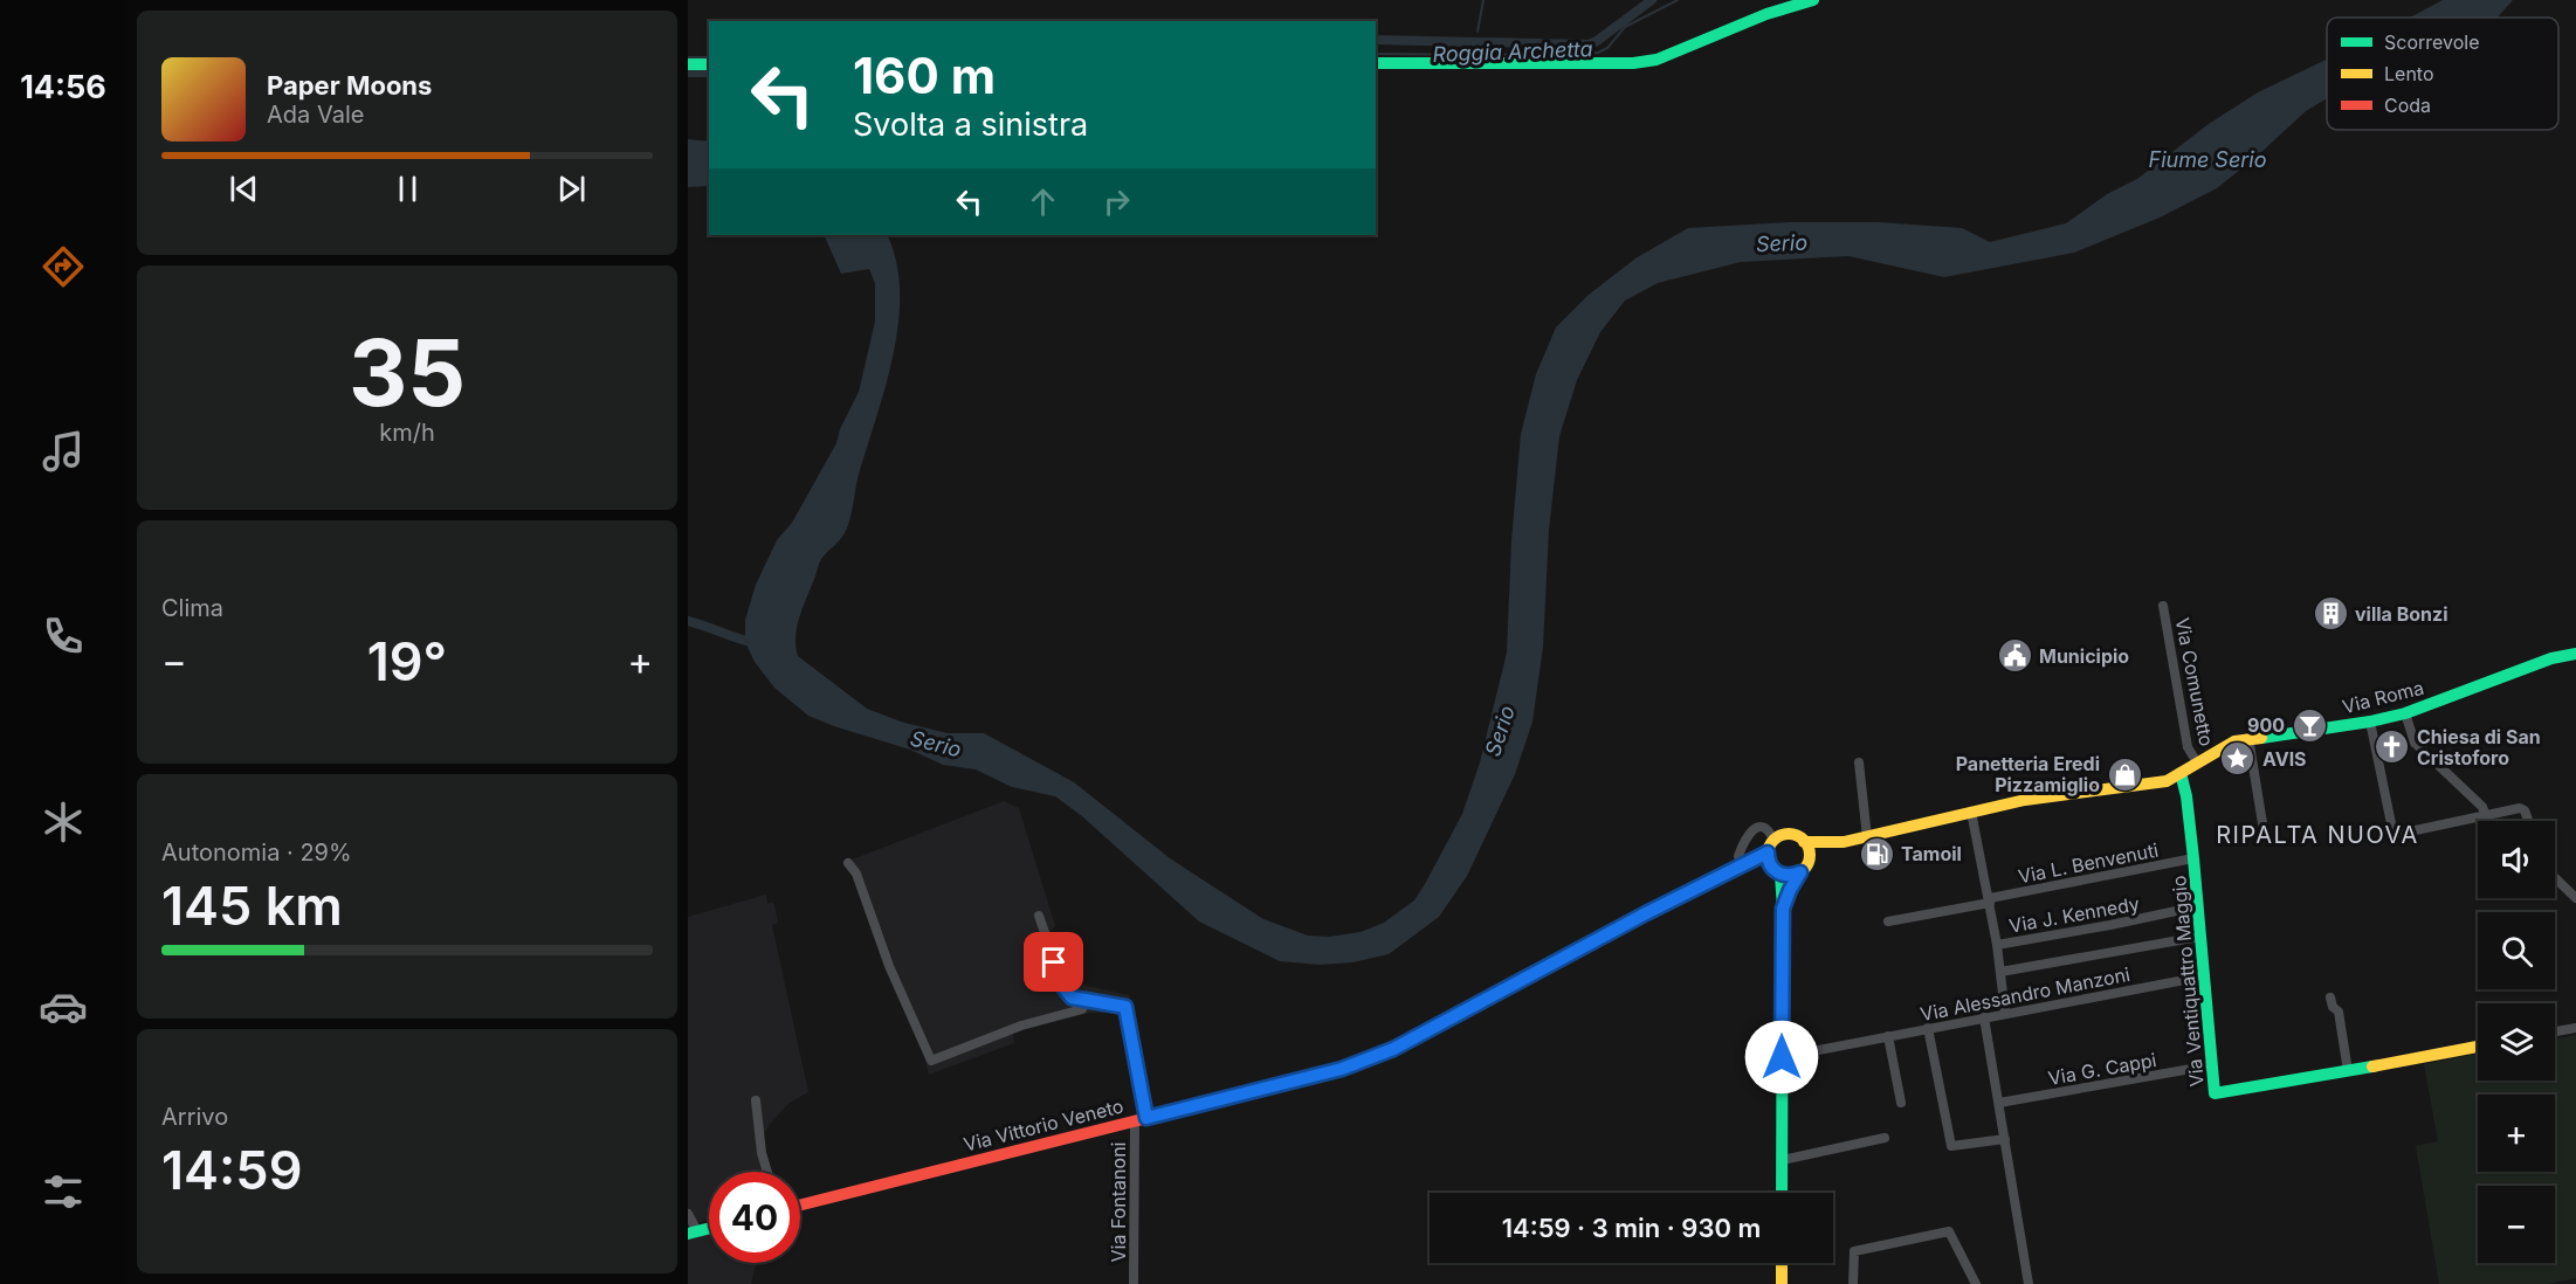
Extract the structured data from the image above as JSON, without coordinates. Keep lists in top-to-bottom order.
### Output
{
  "streets": {
    "main road": ["Via Roma", "Via Ventiquattro Maggio", "Via Vittorio Veneto"],
    "street": [
      "Via Comunetto",
      "Via L. Benvenuti",
      "Via J. Kennedy",
      "Via Alessandro Manzoni",
      "Via G. Cappi",
      "Via Fontanoni"
    ]
  },
  "crossings": [
    ["Via Comunetto", "Via Roma"],
    ["Via Roma", "Via Ventiquattro Maggio"],
    ["Via L. Benvenuti", "Via Ventiquattro Maggio"],
    ["Via J. Kennedy", "Via Ventiquattro Maggio"],
    ["Via Ventiquattro Maggio", "Via Alessandro Manzoni"],
    ["Via Ventiquattro Maggio", "Via G. Cappi"],
    ["Via Vittorio Veneto", "Via Fontanoni"]
  ],
  "districts": ["RIPALTA NUOVA"],
  "water": ["Roggia Archetta", "Fiume Serio", "Serio"],
  "places": {
    "building": ["villa Bonzi"],
    "public building": ["Municipio"],
    "bar": ["900"],
    "church": ["Chiesa di San Cristoforo"],
    "place": ["AVIS"],
    "shop": ["Panetteria Eredi Pizzamiglio"],
    "fuel station": ["Tamoil"]
  },
  "legend": ["Scorrevole", "Lento", "Coda"],
  "page": {
    "tabs": "14:56",
    "turn": ["160 m", "Svolta a sinistra"],
    "song": ["Paper Moons", "Ada Vale"],
    "tile": [
      ["35", "km/h"],
      "Clima",
      ["Autonomia · 29%", "145 km"],
      ["Arrivo", "14:59"]
    ],
    "heat": ["−", "19°", "+"],
    "map_buttons": ["+", "−"],
    "limit": "40",
    "trip": "14:59 · 3 min · 930 m"
  }
}
